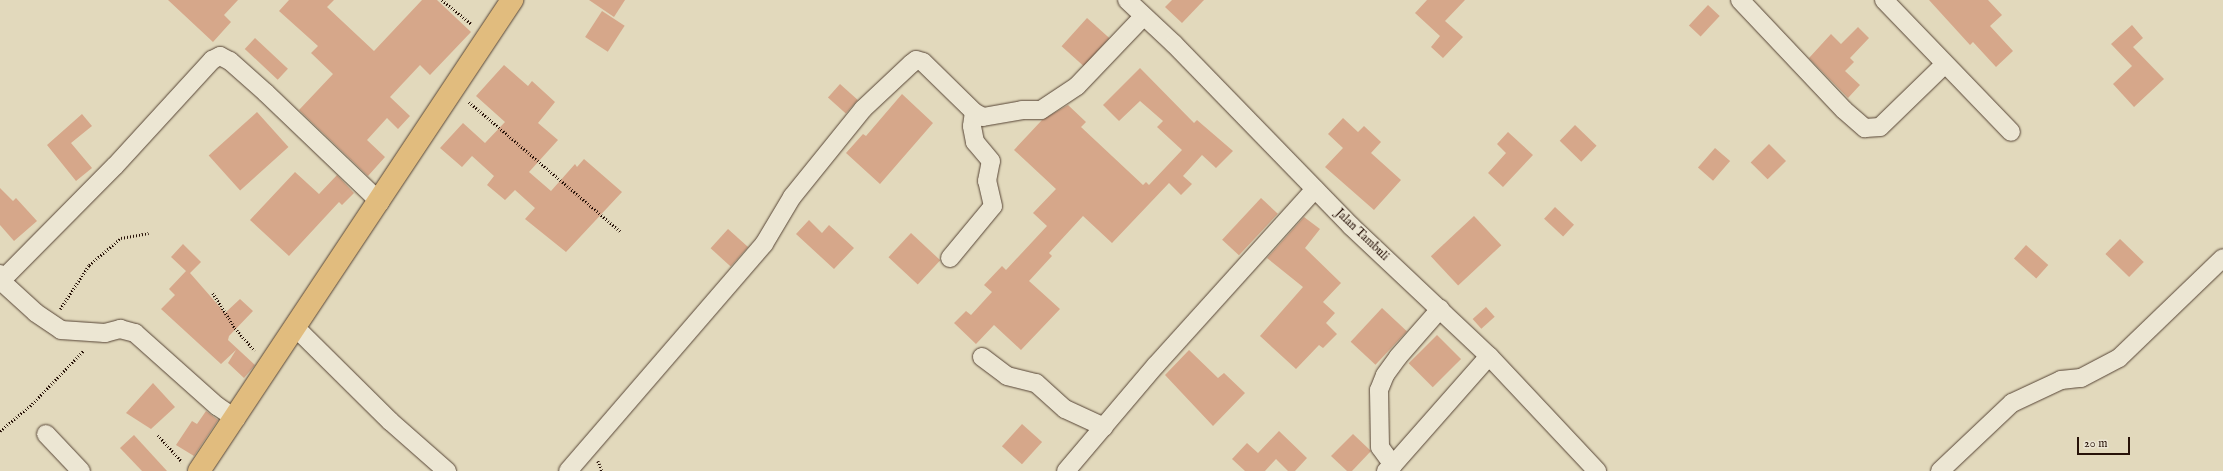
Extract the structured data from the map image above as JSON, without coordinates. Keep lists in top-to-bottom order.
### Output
{
  "streets": {
    "street": ["Jalan Tambuli"]
  },
  "scale_bar": "20 m"
}
